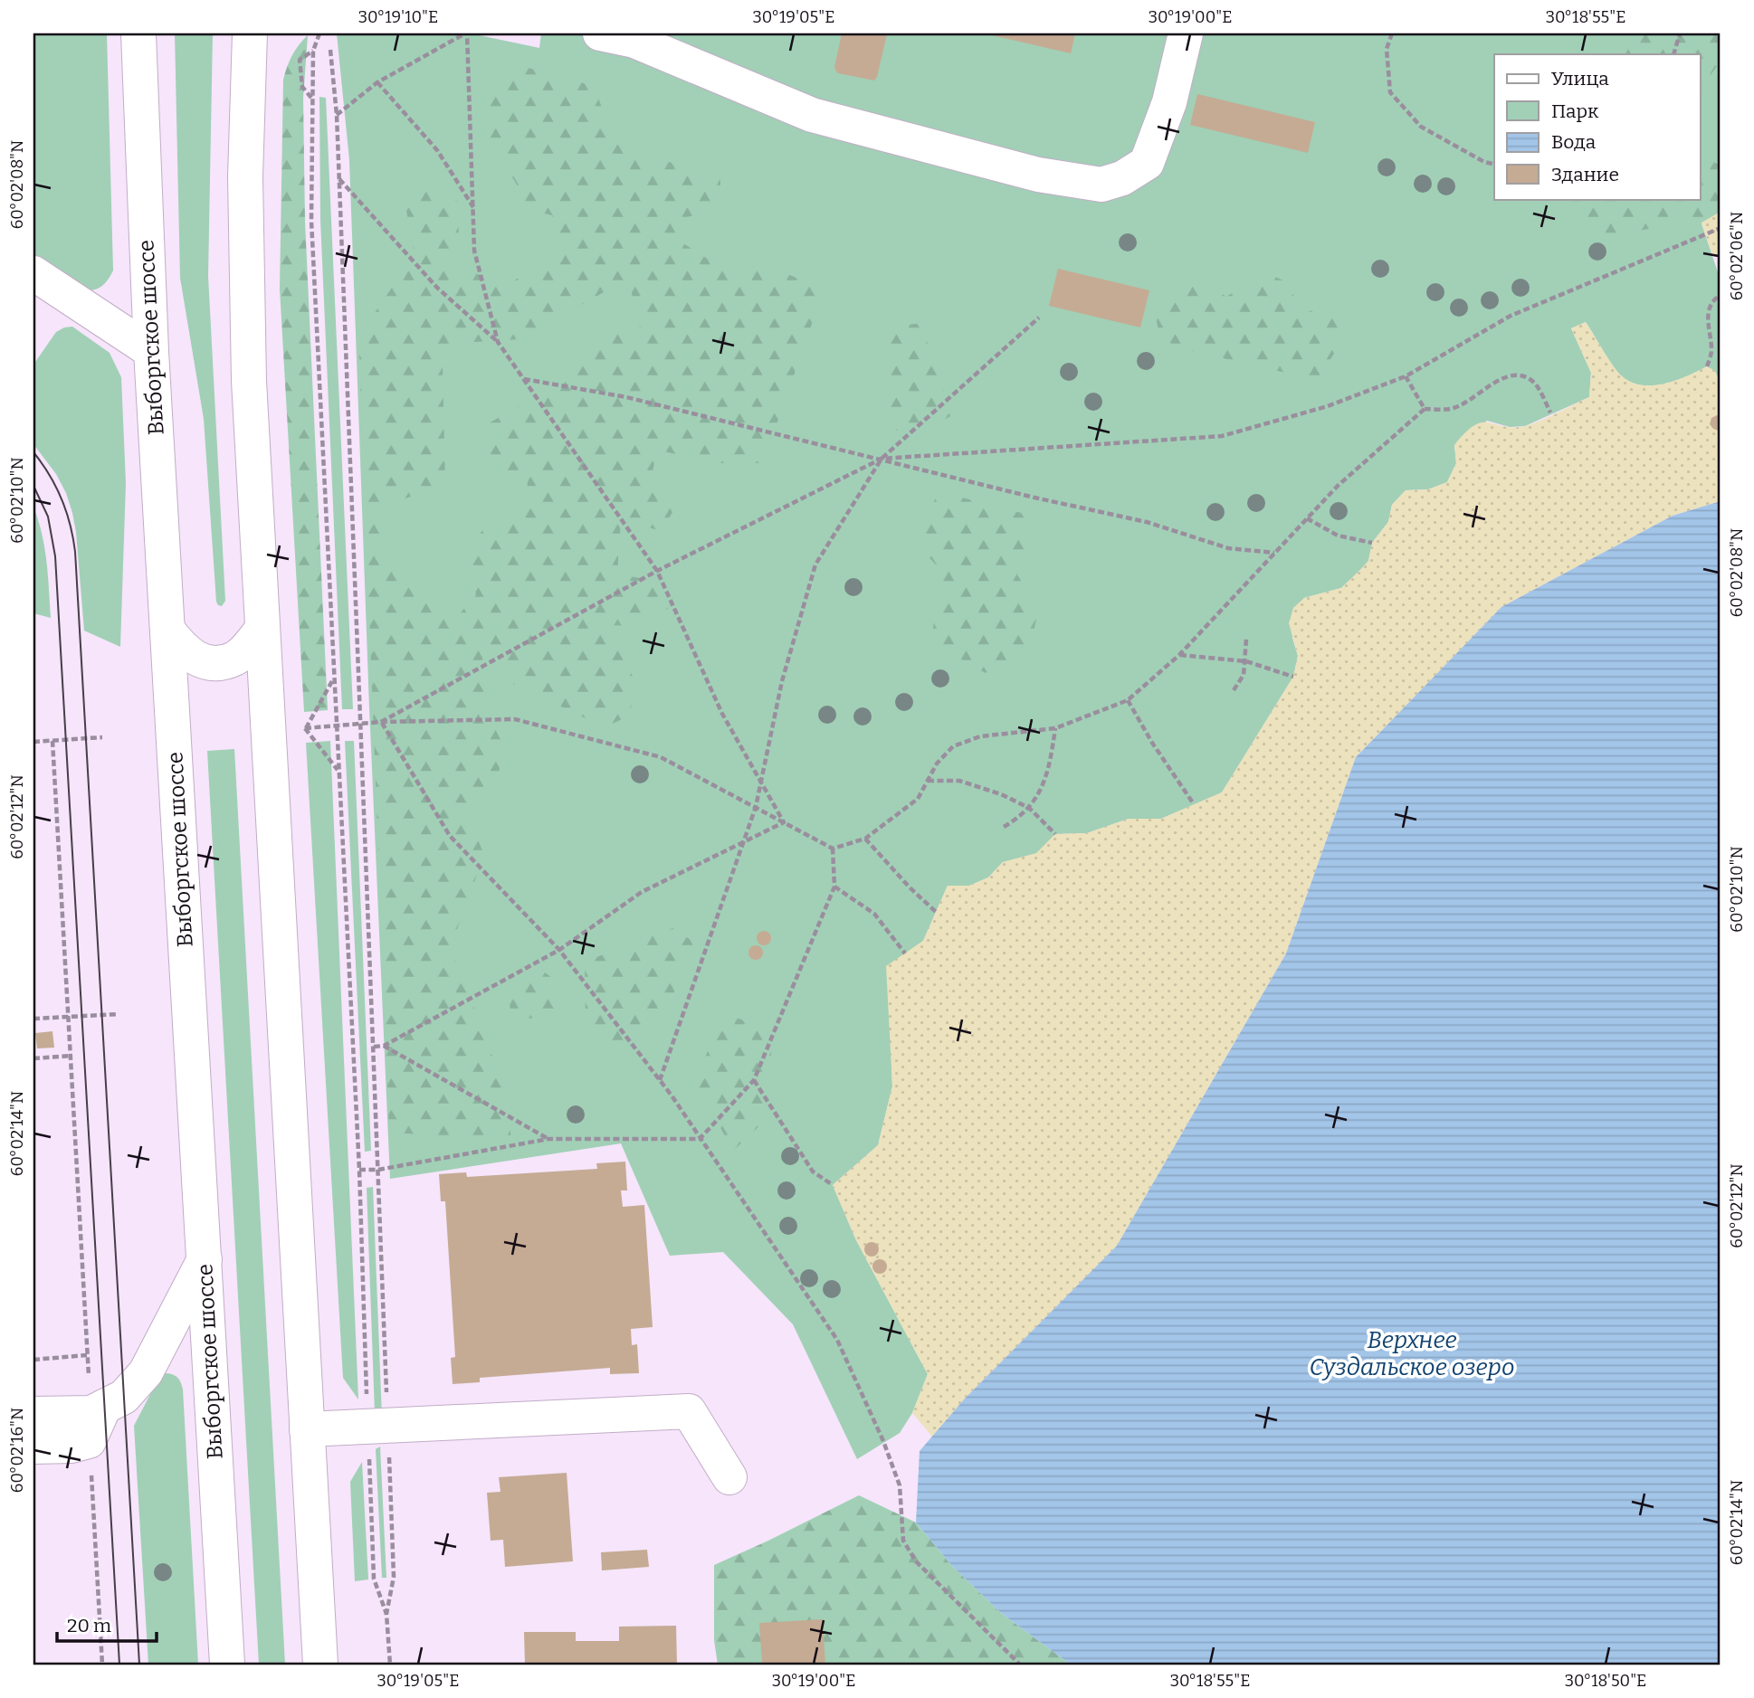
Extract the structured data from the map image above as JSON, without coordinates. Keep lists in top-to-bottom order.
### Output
{
  "streets": {
    "main road": ["Выборгское шоссе"]
  },
  "water": ["Верхнее Суздальское озеро"],
  "legend": [
    "Улица",
    "Парк",
    "Вода",
    "Здание"
  ],
  "scale_bar": "20 m",
  "coordinates": [
    "30°19'10\"E",
    "30°19'05\"E",
    "30°19'00\"E",
    "30°18'55\"E",
    "60°02'08\"N",
    "60°02'06\"N",
    "60°02'10\"N",
    "60°02'12\"N",
    "60°02'14\"N",
    "60°02'16\"N",
    "30°18'50\"E"
  ]
}
